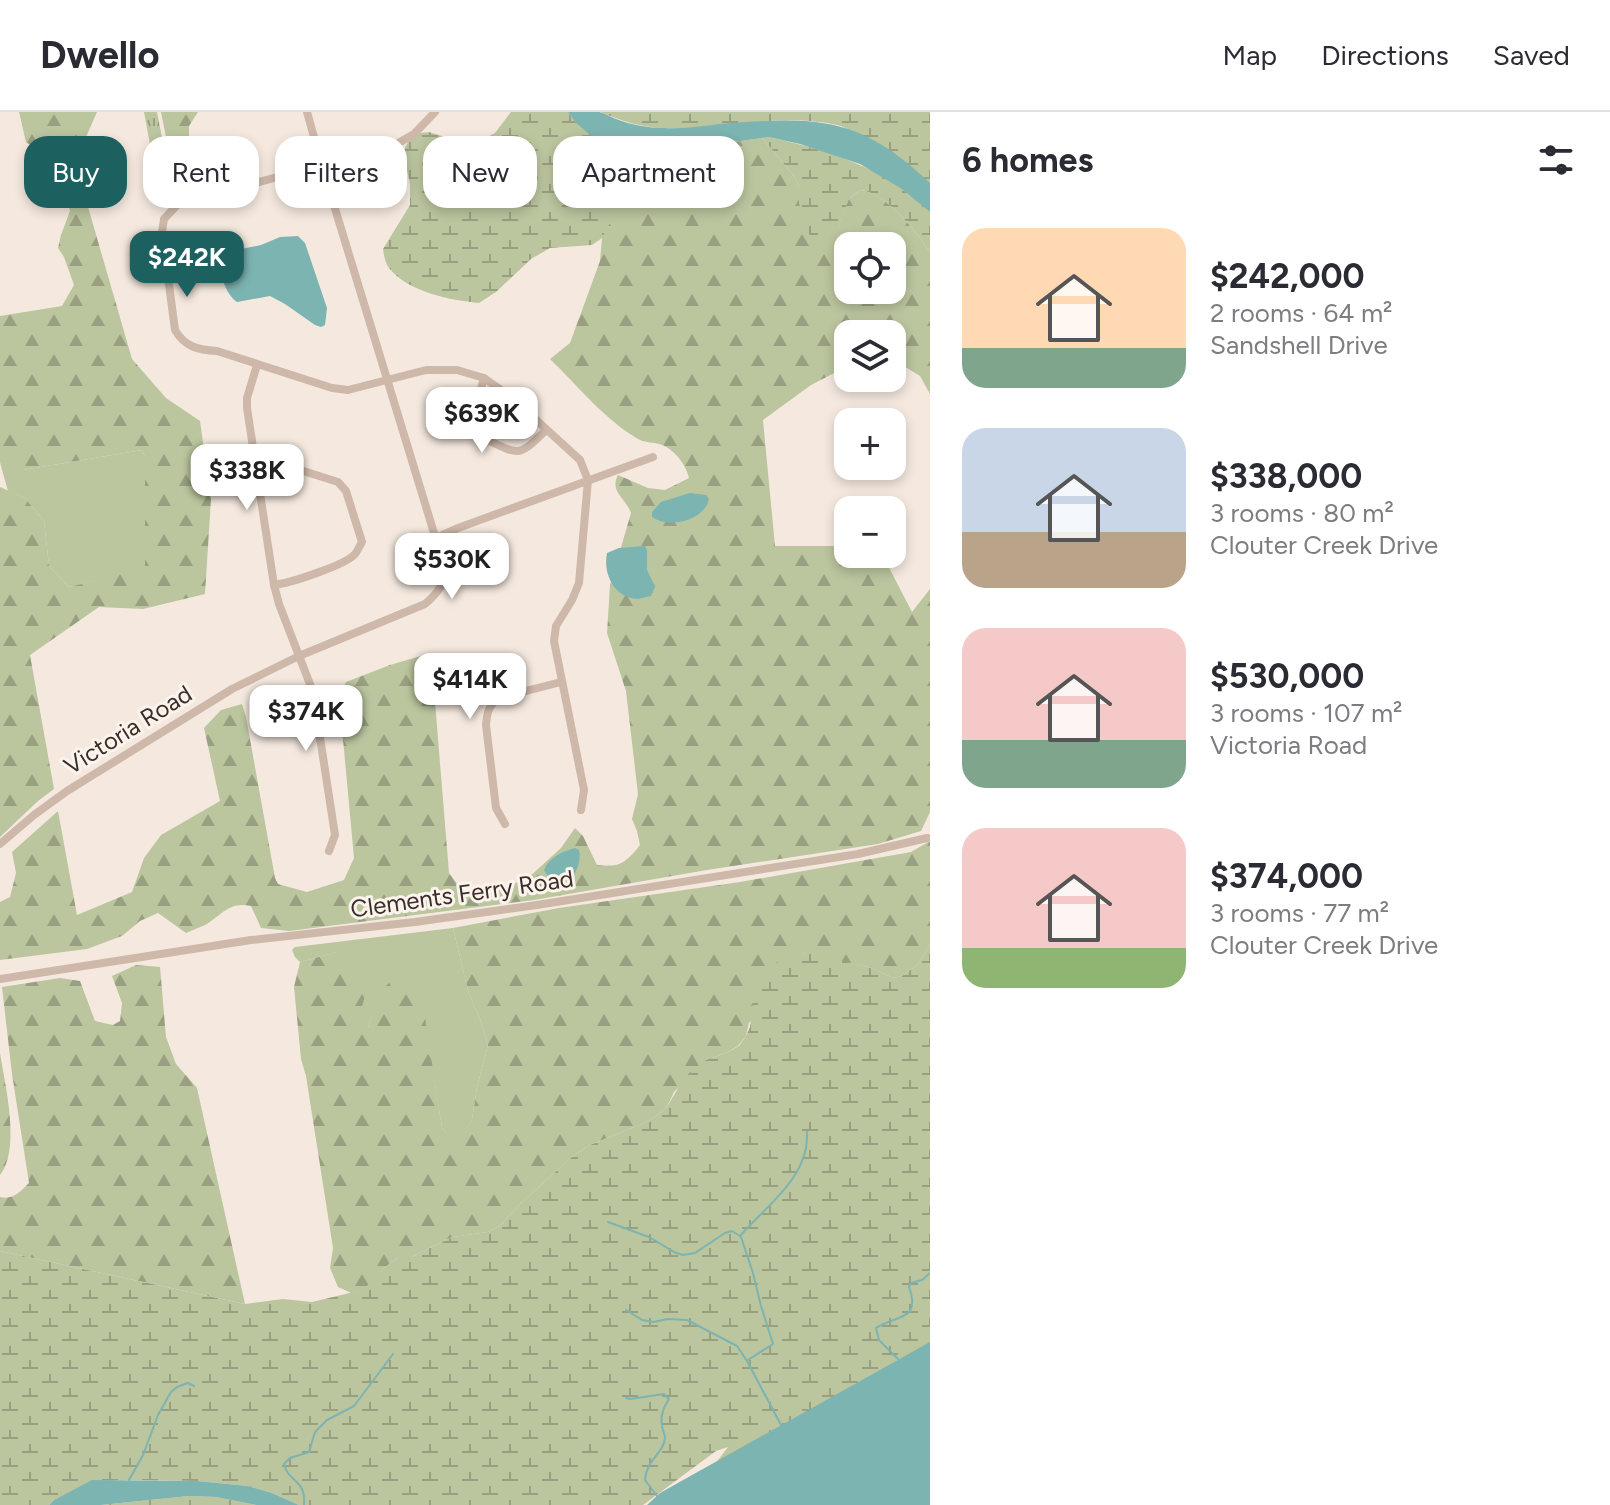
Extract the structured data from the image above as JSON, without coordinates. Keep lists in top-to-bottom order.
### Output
{
  "streets": {
    "street": ["Victoria Road", "Clements Ferry Road"]
  },
  "page": {
    "header": "Dwello",
    "nav": ["Map", "Directions", "Saved"],
    "heading": "6 homes",
    "chip": [
      "Buy",
      "Rent",
      "Filters",
      "New",
      "Apartment"
    ],
    "list": [
      {
        "name": "$242,000",
        "note": "2 rooms · 64 m² · Sandshell Drive"
      },
      {
        "name": "$338,000",
        "note": "3 rooms · 80 m² · Clouter Creek Drive"
      },
      {
        "name": "$530,000",
        "note": "3 rooms · 107 m² · Victoria Road"
      },
      {
        "name": "$374,000",
        "note": "3 rooms · 77 m² · Clouter Creek Drive"
      }
    ],
    "price": [
      "$242K",
      "$639K",
      "$338K",
      "$530K",
      "$414K",
      "$374K"
    ],
    "map_buttons": ["+", "−"]
  }
}
